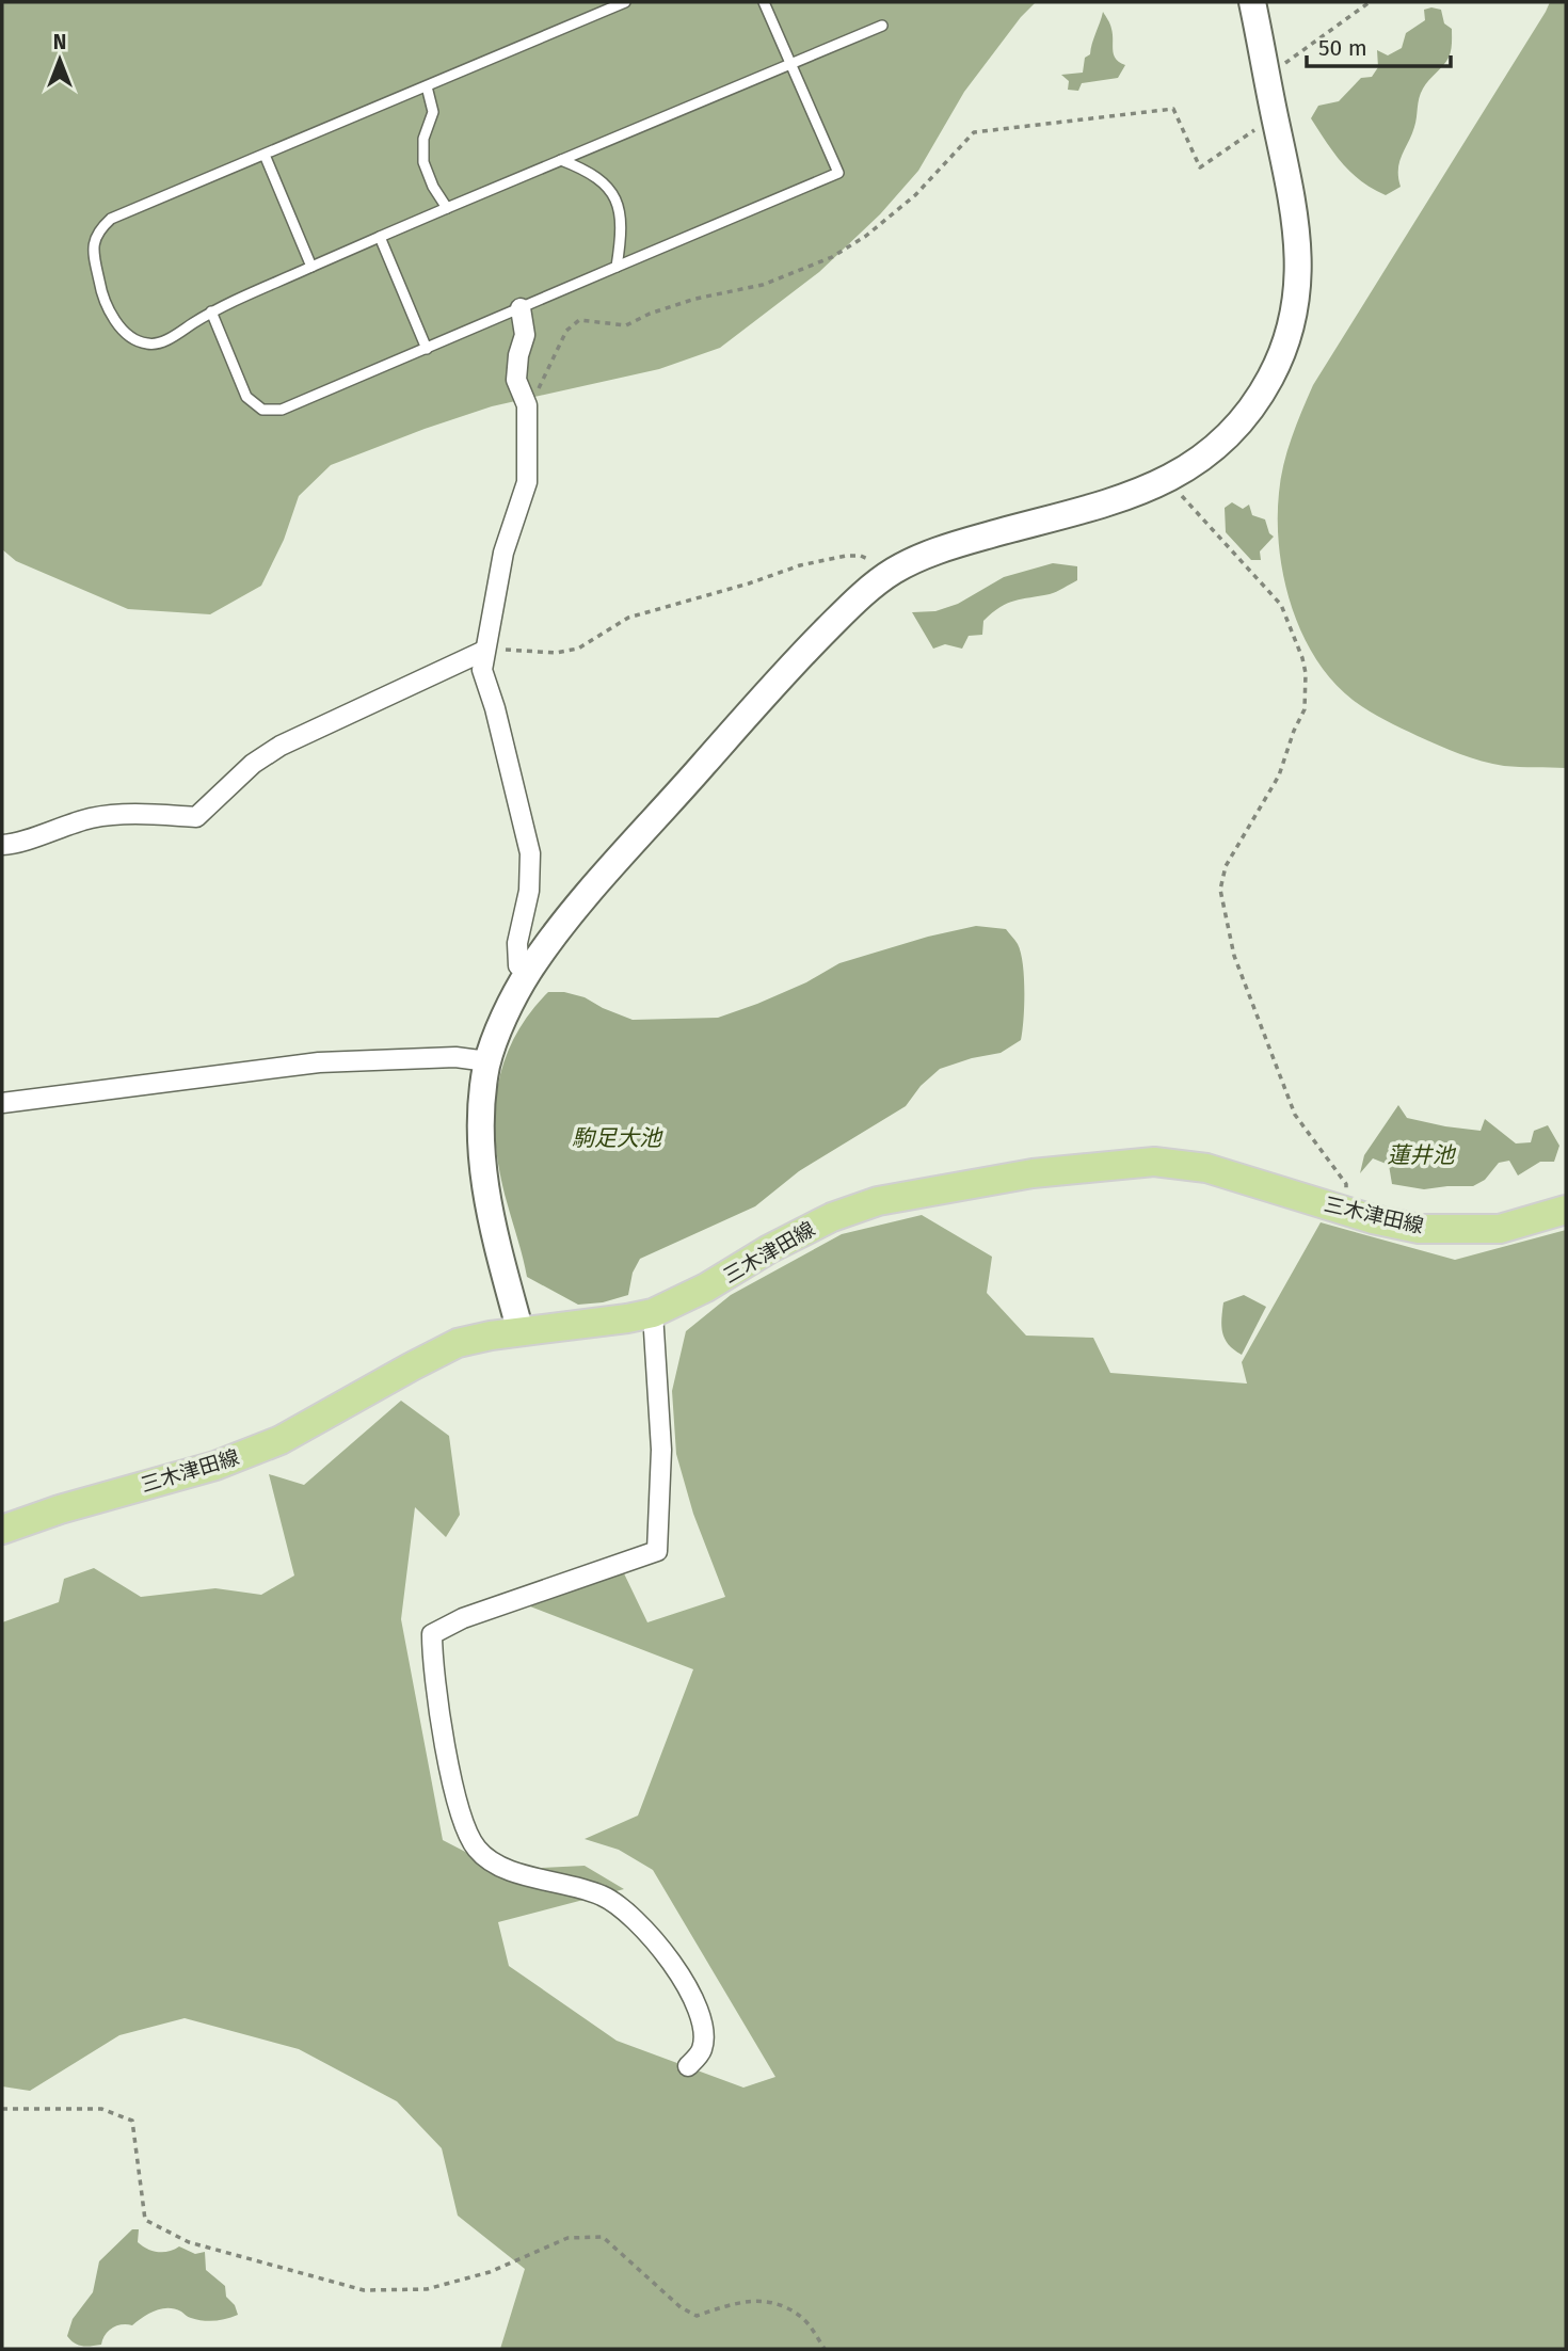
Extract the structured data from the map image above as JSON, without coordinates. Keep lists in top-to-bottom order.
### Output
{
  "streets": {
    "main road": ["三木津田線"]
  },
  "water": ["駒足大池", "蓮井池"],
  "scale_bar": "50 m",
  "north": "top"
}
